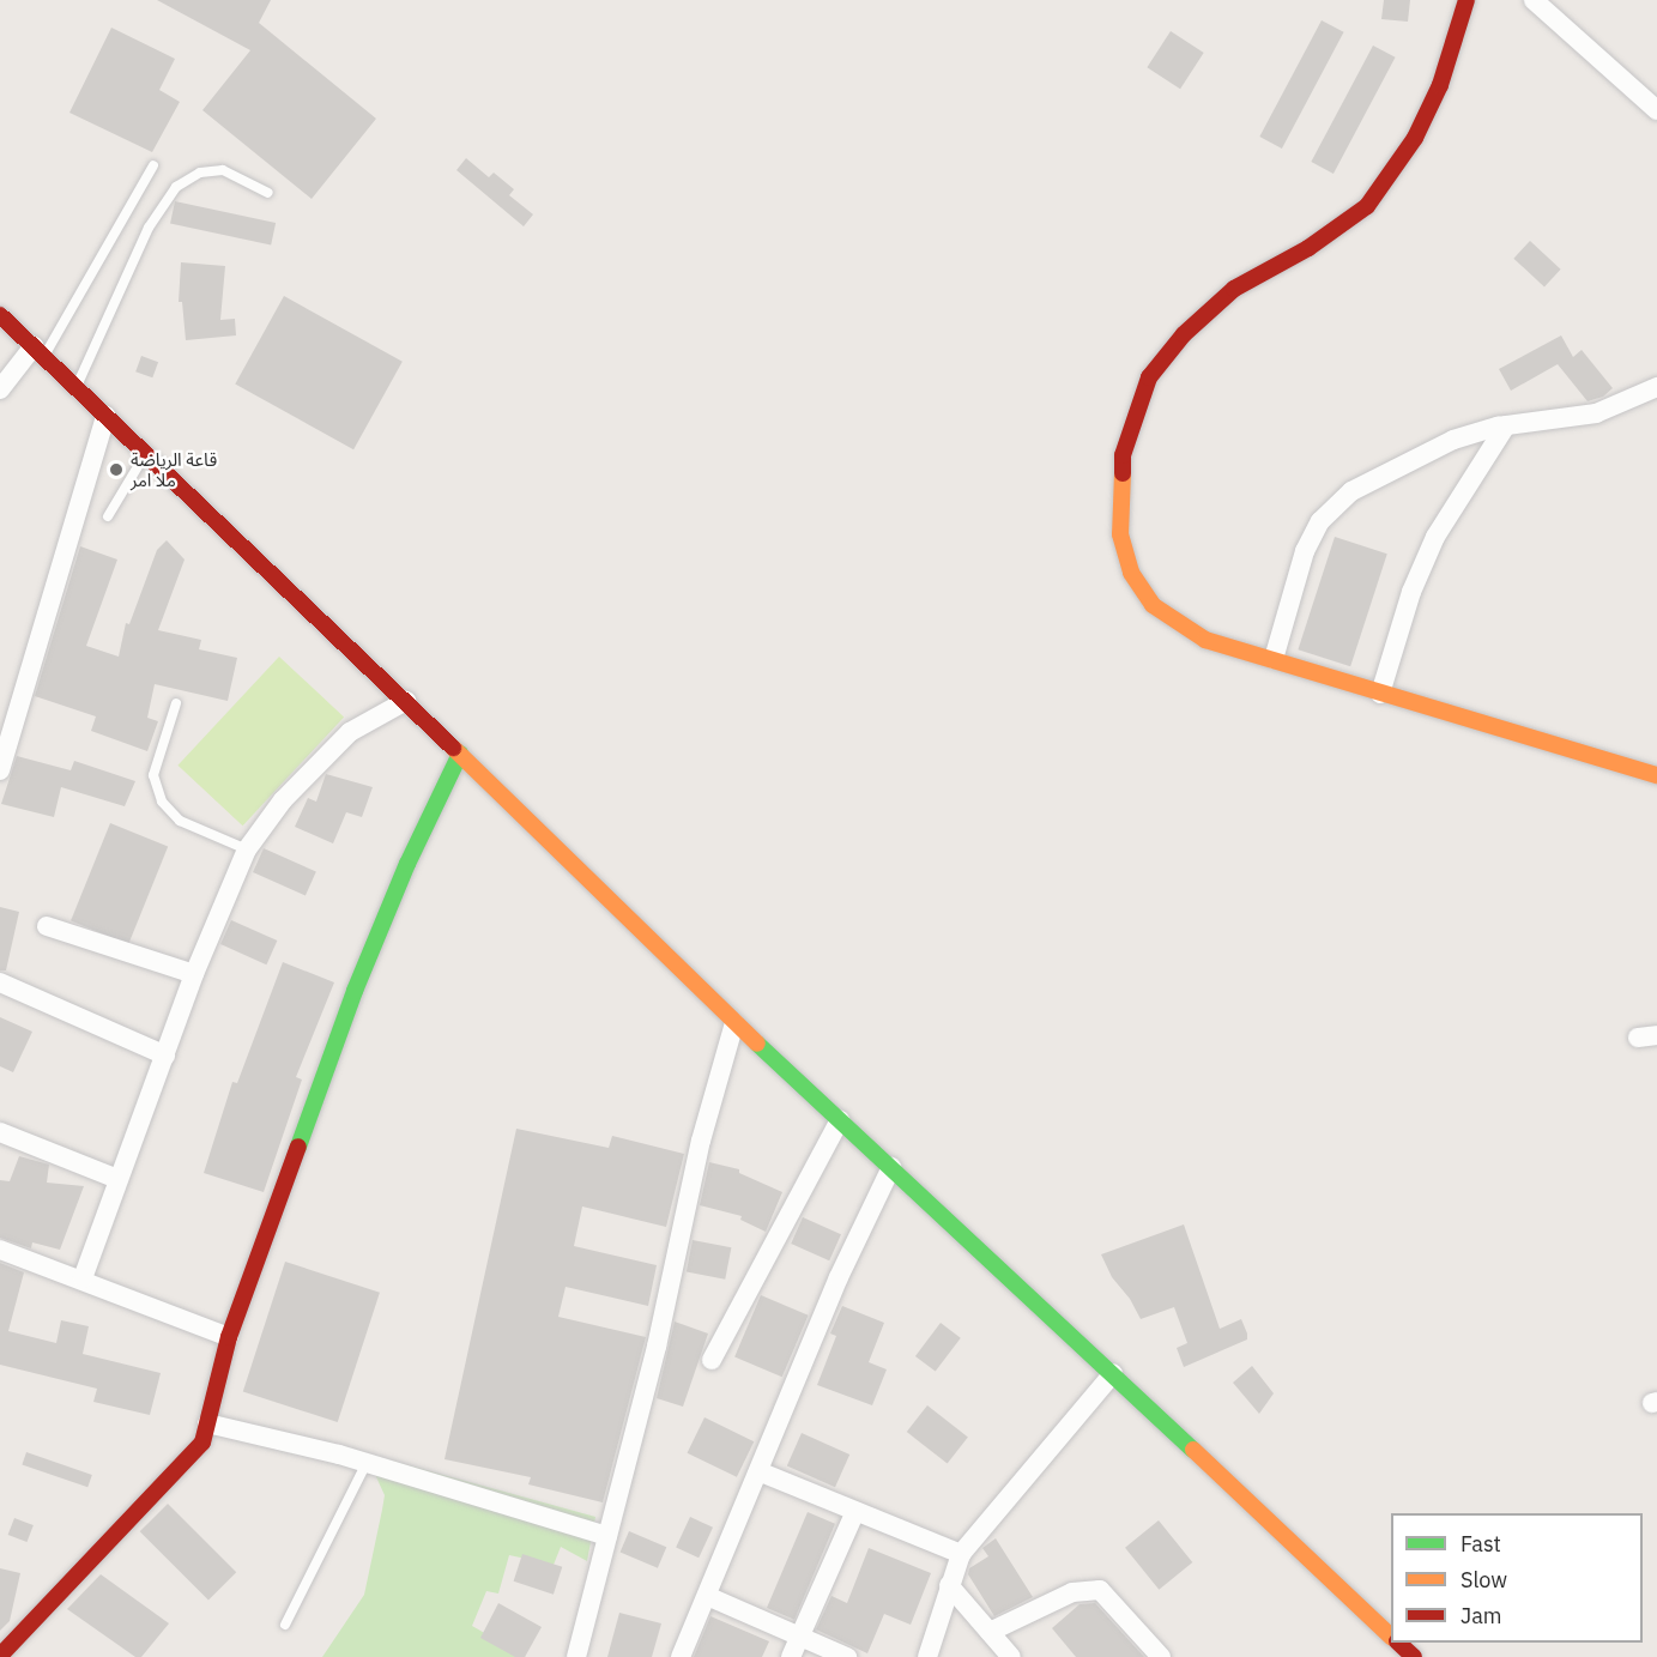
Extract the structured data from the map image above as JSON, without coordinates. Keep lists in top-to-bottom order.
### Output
{
  "places": ["قاعة الرياضة ملا امر"],
  "legend": ["Fast", "Slow", "Jam"]
}
